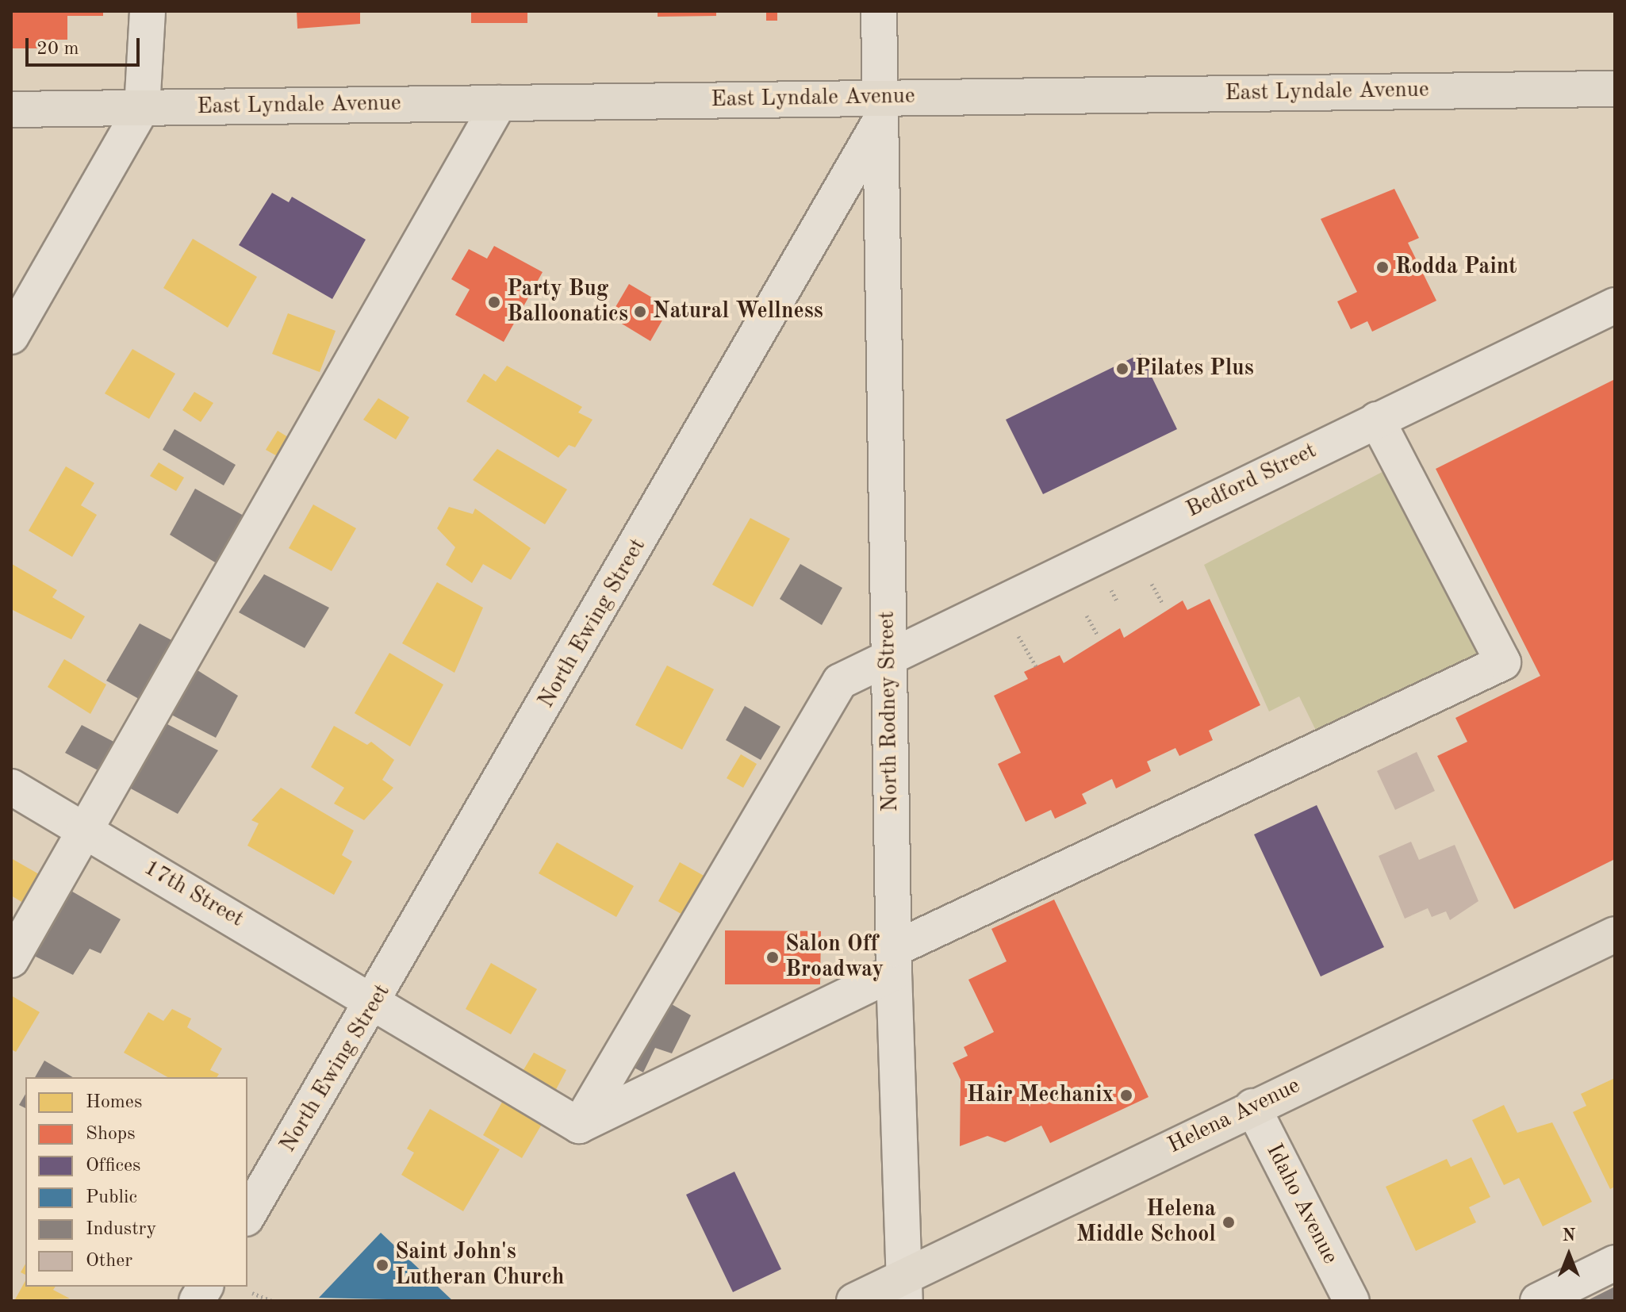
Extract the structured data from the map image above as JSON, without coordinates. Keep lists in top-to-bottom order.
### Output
{
  "streets": {
    "main road": ["East Lyndale Avenue", "Helena Avenue"],
    "street": [
      "Bedford Street",
      "North Ewing Street",
      "North Rodney Street",
      "17th Street",
      "Idaho Avenue"
    ]
  },
  "crossings": [
    ["East Lyndale Avenue", "North Ewing Street"],
    ["East Lyndale Avenue", "North Rodney Street"],
    ["Bedford Street", "North Rodney Street"],
    ["Bedford Street", "17th Street"],
    ["North Ewing Street", "North Rodney Street"],
    ["North Ewing Street", "17th Street"],
    ["North Rodney Street", "Helena Avenue"],
    ["Helena Avenue", "Idaho Avenue"]
  ],
  "places": [
    "Rodda Paint",
    "Party Bug Balloonatics",
    "Natural Wellness",
    "Pilates Plus",
    "Salon Off Broadway",
    "Hair Mechanix",
    "Helena Middle School",
    "Saint John's Lutheran Church"
  ],
  "legend": [
    "Homes",
    "Shops",
    "Offices",
    "Public",
    "Industry",
    "Other"
  ],
  "scale_bar": "20 m",
  "north": "top"
}
